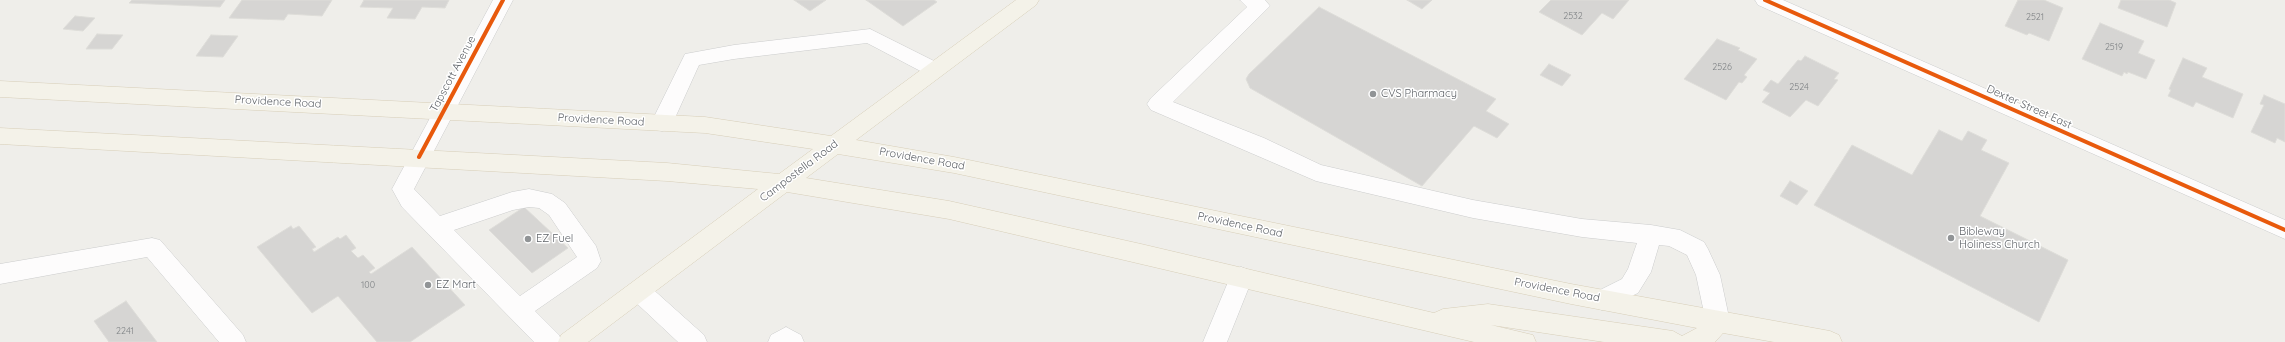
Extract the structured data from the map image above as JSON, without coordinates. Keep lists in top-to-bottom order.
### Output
{
  "streets": {
    "main road": ["Providence Road", "Campostella Road"],
    "street": ["Tapscott Avenue", "Dexter Street East"]
  },
  "crossings": [
    ["Tapscott Avenue", "Providence Road"],
    ["Providence Road", "Campostella Road"]
  ],
  "places": [
    "CVS Pharmacy",
    "Bibleway Holiness Church",
    "EZ Fuel",
    "EZ Mart"
  ],
  "house_numbers": [
    "2532",
    "2521",
    "2519",
    "2526",
    "2524",
    "100",
    "2241"
  ]
}
